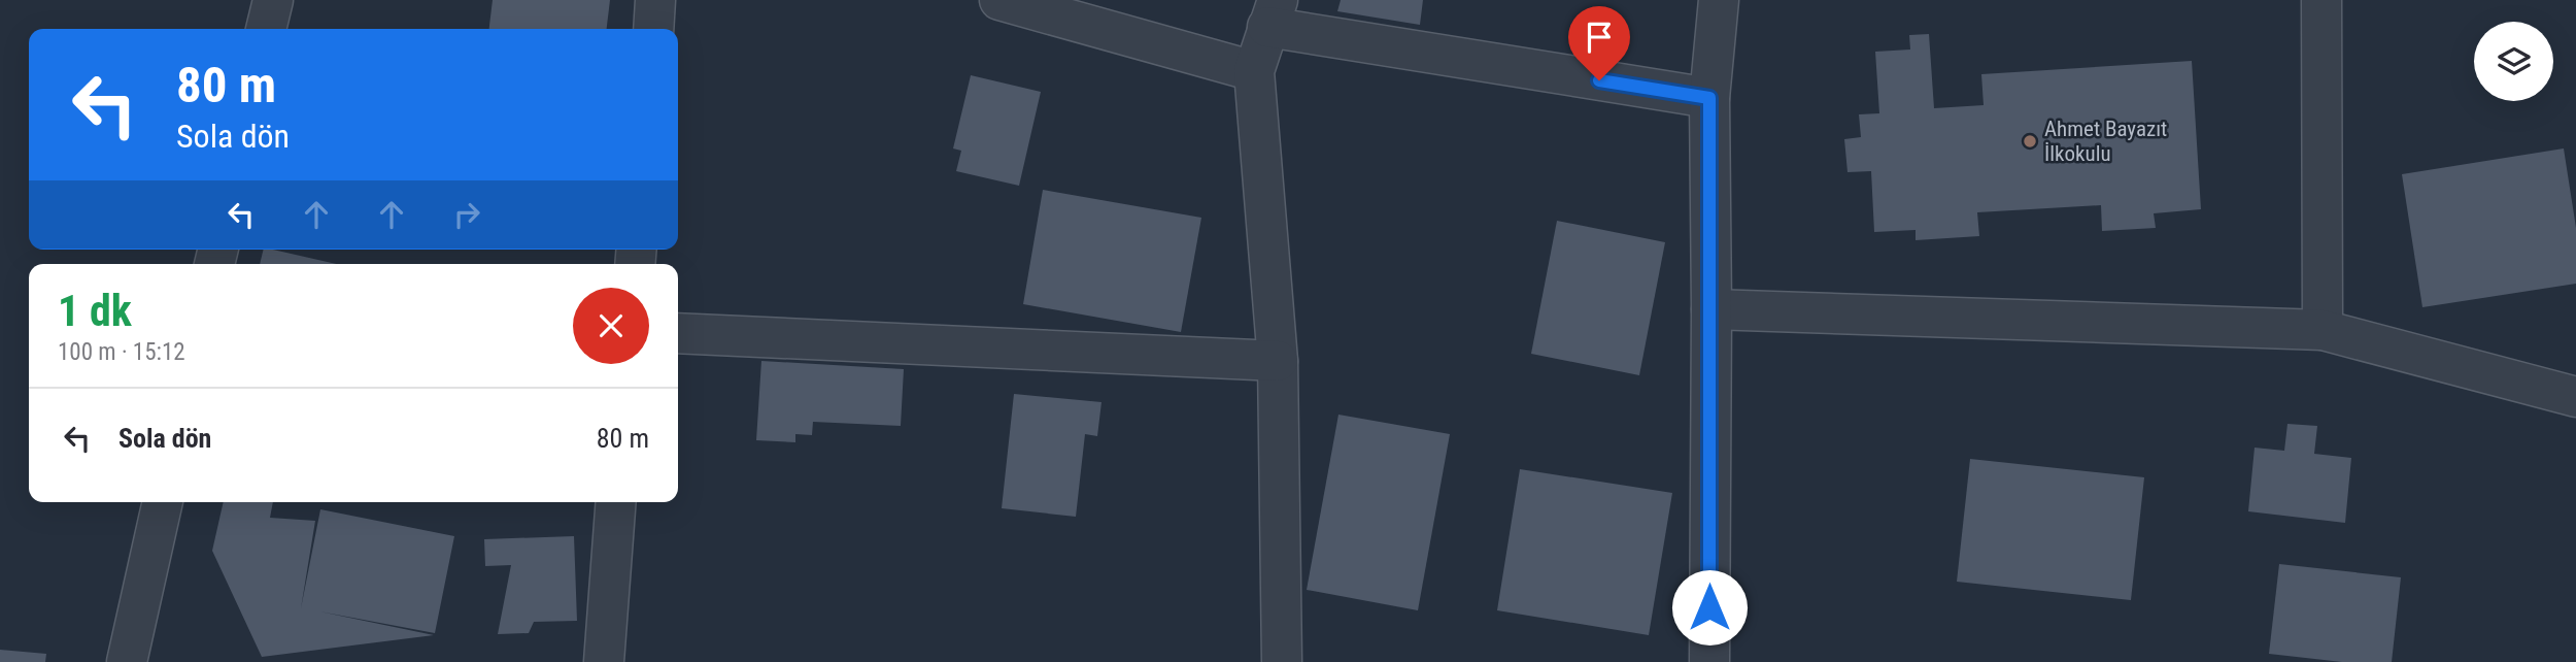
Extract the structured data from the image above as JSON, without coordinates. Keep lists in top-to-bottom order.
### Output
{
  "places": ["Ahmet Bayazıt İlkokulu"],
  "page": {
    "turn": ["80 m", "Sola dön"],
    "heading": ["1 dk", "100 m · 15:12"],
    "list": [
      {
        "name": "Sola dön",
        "value": "80 m"
      }
    ]
  }
}
